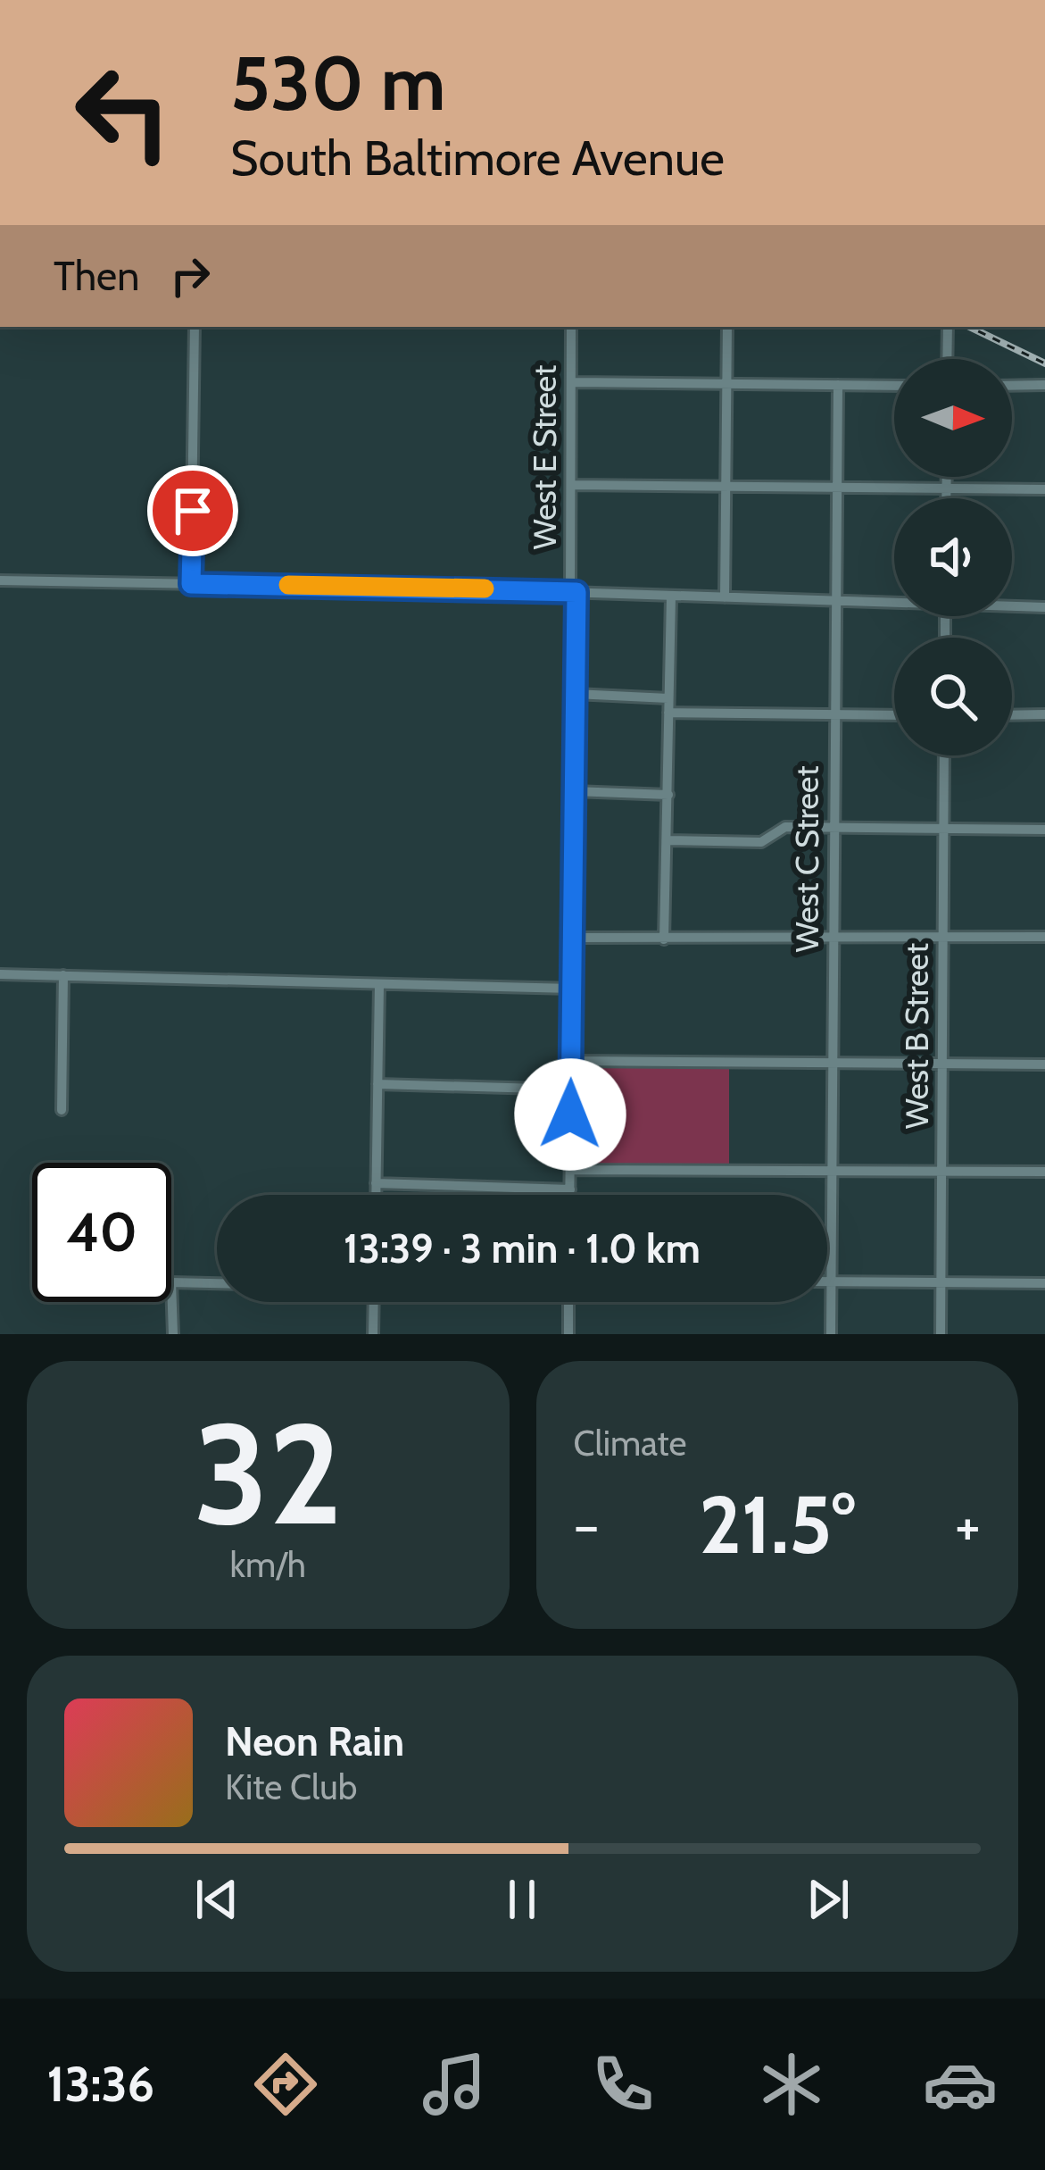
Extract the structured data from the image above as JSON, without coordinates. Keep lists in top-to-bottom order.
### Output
{
  "streets": {
    "street": ["West E Street", "West C Street", "West B Street"]
  },
  "north": "right",
  "page": {
    "turn": ["530 m", "South Baltimore Avenue"],
    "then": "Then",
    "limit": "40",
    "trip": "13:39 · 3 min · 1.0 km",
    "tile": [
      ["32", "km/h"],
      "Climate"
    ],
    "heat": ["−", "21.5°", "+"],
    "song": ["Neon Rain", "Kite Club"],
    "tabs": "13:36"
  }
}
